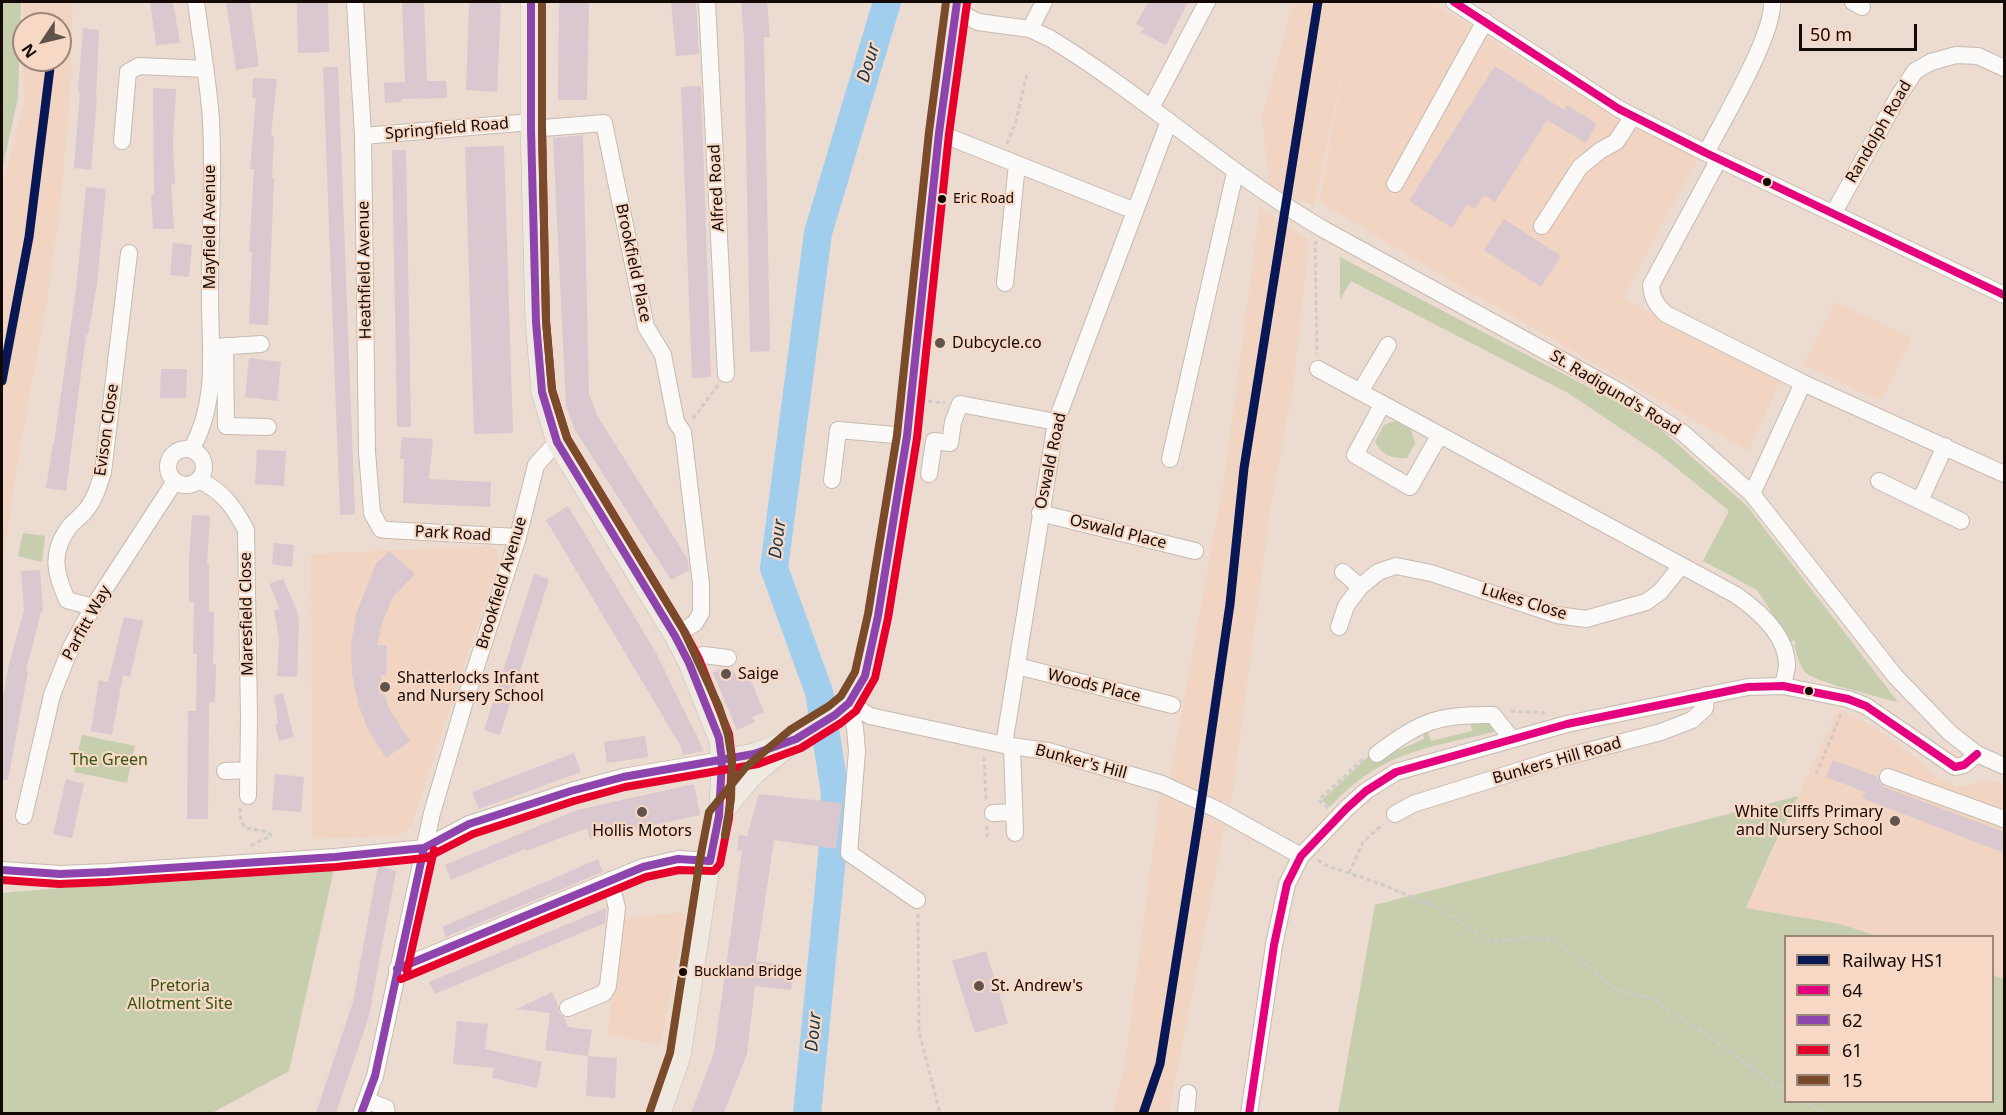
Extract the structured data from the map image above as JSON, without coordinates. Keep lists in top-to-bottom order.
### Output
{
  "streets": {
    "street": [
      "Springfield Road",
      "Randolph Road",
      "Alfred Road",
      "Mayfield Avenue",
      "Brookfield Place",
      "Heathfield Avenue",
      "St. Radigund's Road",
      "Evison Close",
      "Oswald Road",
      "Oswald Place",
      "Park Road",
      "Brookfield Avenue",
      "Lukes Close",
      "Maresfield Close",
      "Parfitt Way",
      "Woods Place",
      "Bunkers Hill Road",
      "Bunker's Hill"
    ]
  },
  "crossings": [
    ["Springfield Road", "Brookfield Place"],
    ["Springfield Road", "Heathfield Avenue"],
    ["Mayfield Avenue", "Maresfield Close"],
    ["Mayfield Avenue", "Parfitt Way"],
    ["Heathfield Avenue", "Park Road"],
    ["St. Radigund's Road", "Oswald Road"],
    ["St. Radigund's Road", "Bunkers Hill Road"],
    ["Evison Close", "Parfitt Way"],
    ["Oswald Road", "Oswald Place"],
    ["Oswald Road", "Woods Place"],
    ["Oswald Road", "Bunker's Hill"],
    ["Park Road", "Brookfield Avenue"],
    ["Maresfield Close", "Parfitt Way"],
    ["Bunkers Hill Road", "Bunker's Hill"]
  ],
  "water": ["Dour"],
  "parks": ["The Green", "Pretoria Allotment Site"],
  "places": [
    "Eric Road",
    "Dubcycle.co",
    "Saige",
    "Shatterlocks Infant and Nursery School",
    "Hollis Motors",
    "White Cliffs Primary and Nursery School",
    "Buckland Bridge",
    "St. Andrew's"
  ],
  "lines": [
    "rail line HS1",
    "transit line 64",
    "transit line 62",
    "transit line 61",
    "transit line 15"
  ],
  "legend": [
    "Railway HS1",
    "64",
    "62",
    "61",
    "15"
  ],
  "scale_bar": "50 m",
  "north": "bottom left"
}
